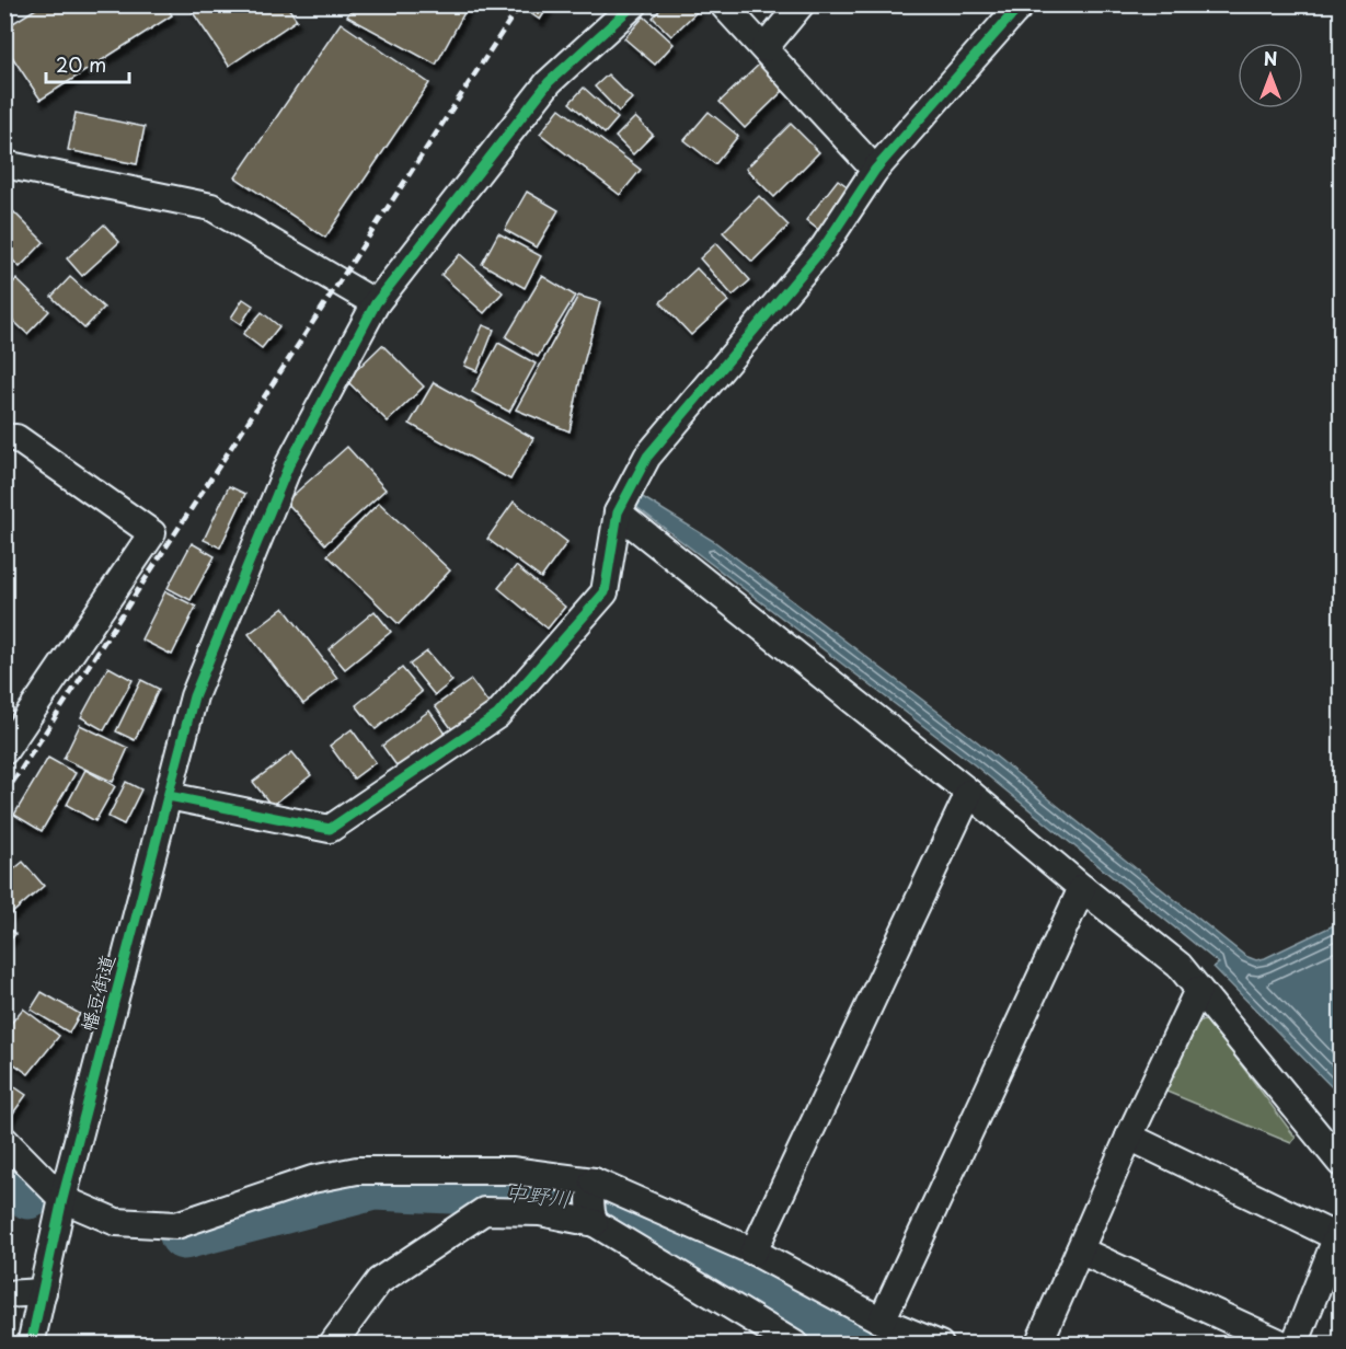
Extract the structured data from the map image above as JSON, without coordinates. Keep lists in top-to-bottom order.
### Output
{
  "streets": {
    "street": ["幡豆街道"]
  },
  "water": ["中野川"],
  "scale_bar": "20 m",
  "north": "top"
}
